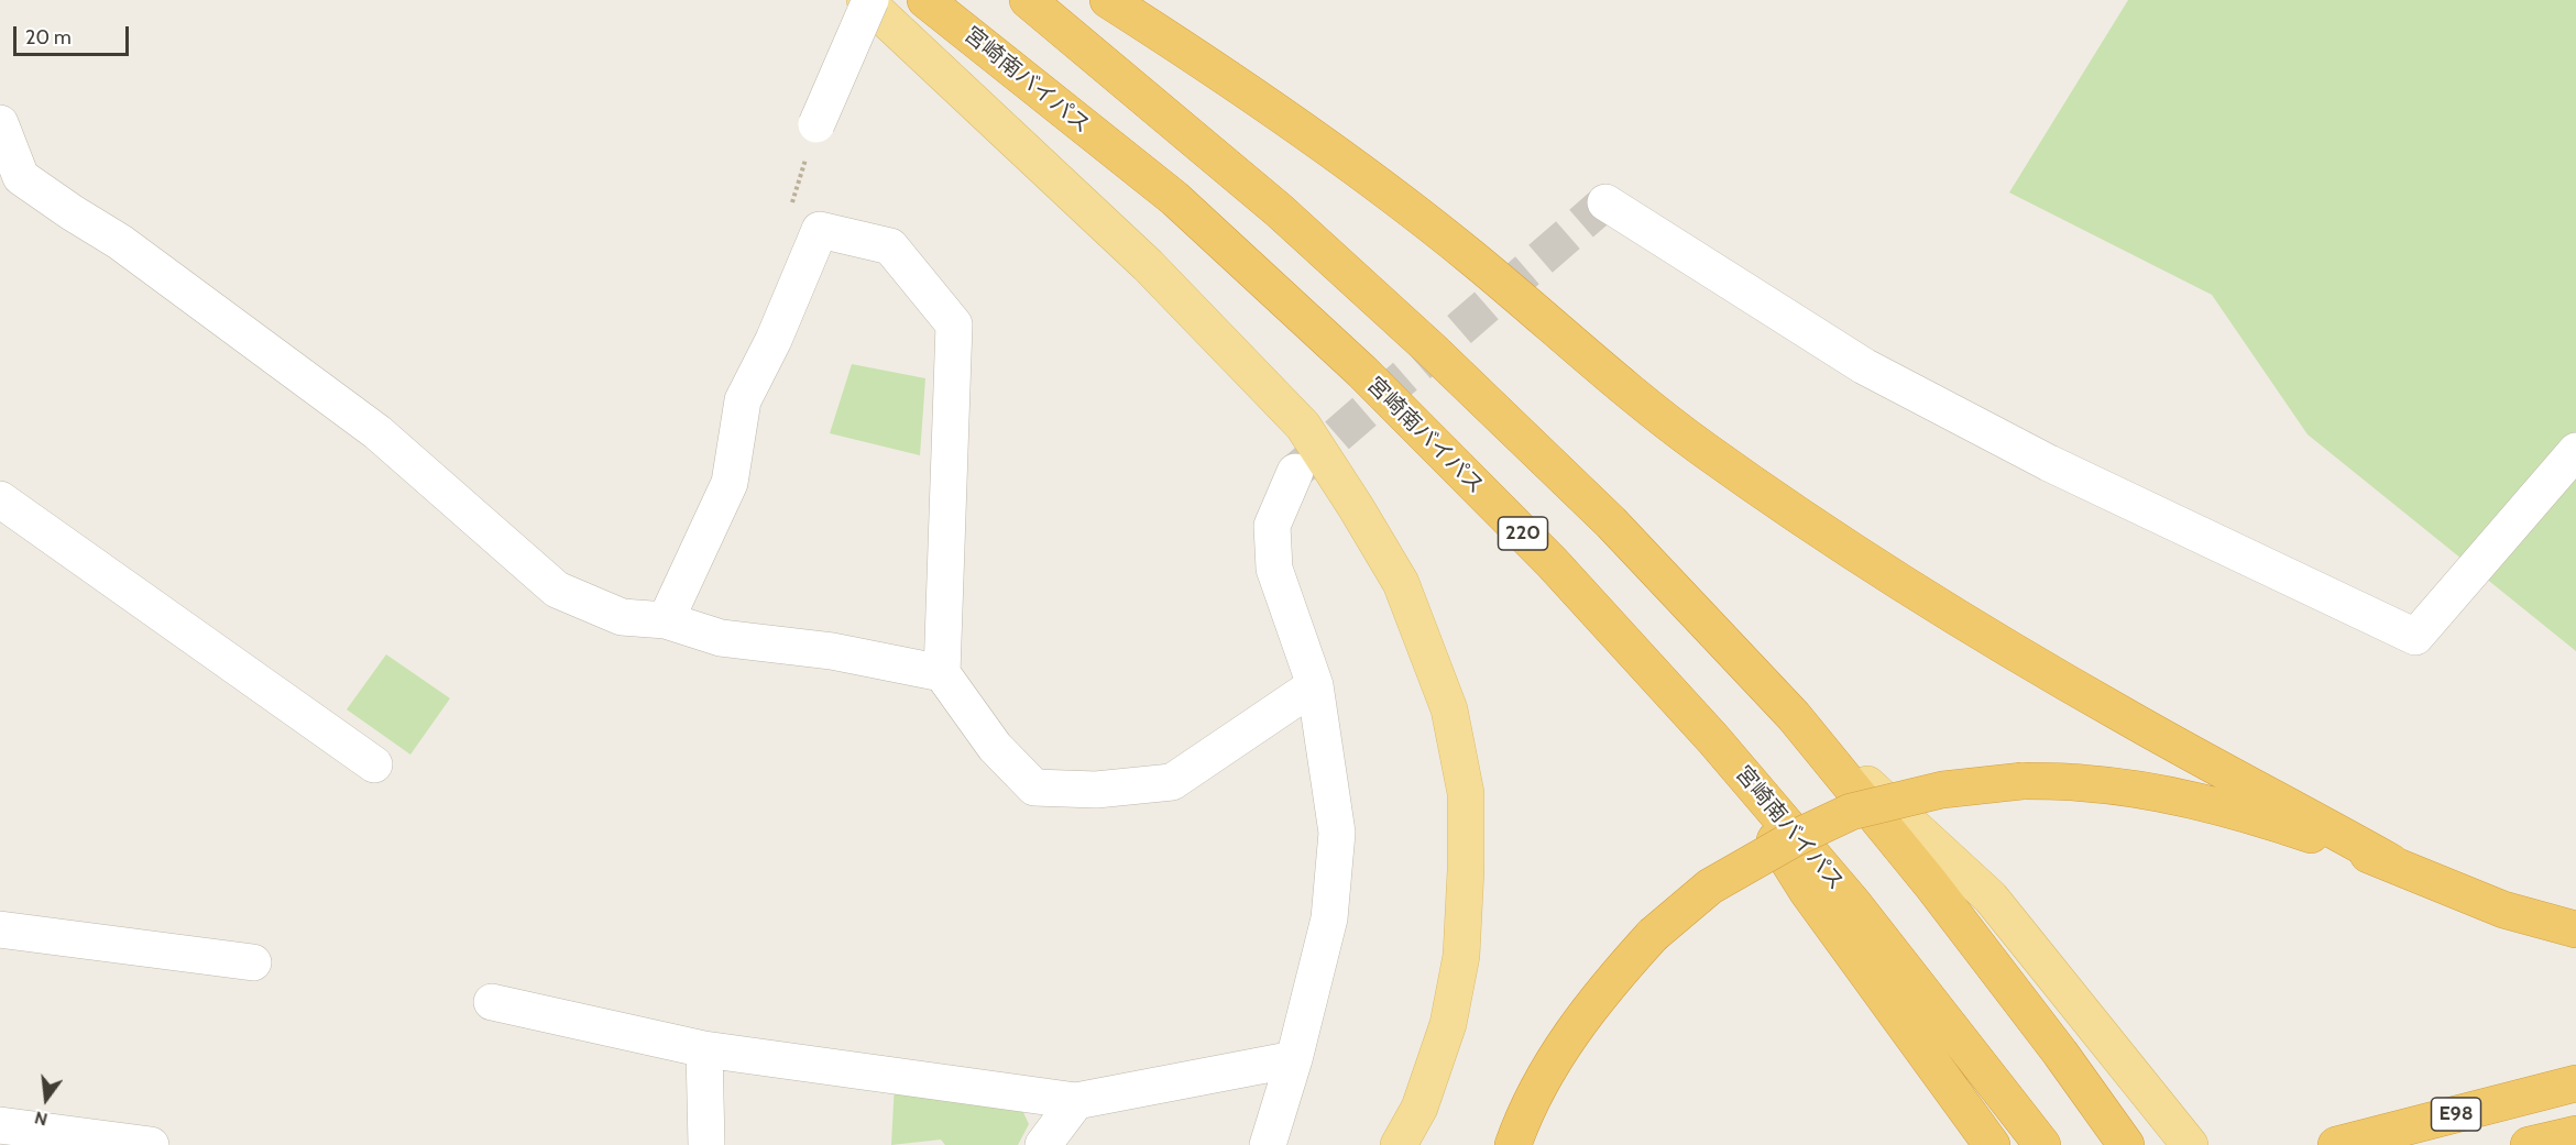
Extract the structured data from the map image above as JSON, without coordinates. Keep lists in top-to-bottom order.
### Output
{
  "streets": {
    "highway": ["宮崎南バイパス", "220", "E98"]
  },
  "scale_bar": "20 m",
  "north": "bottom"
}
